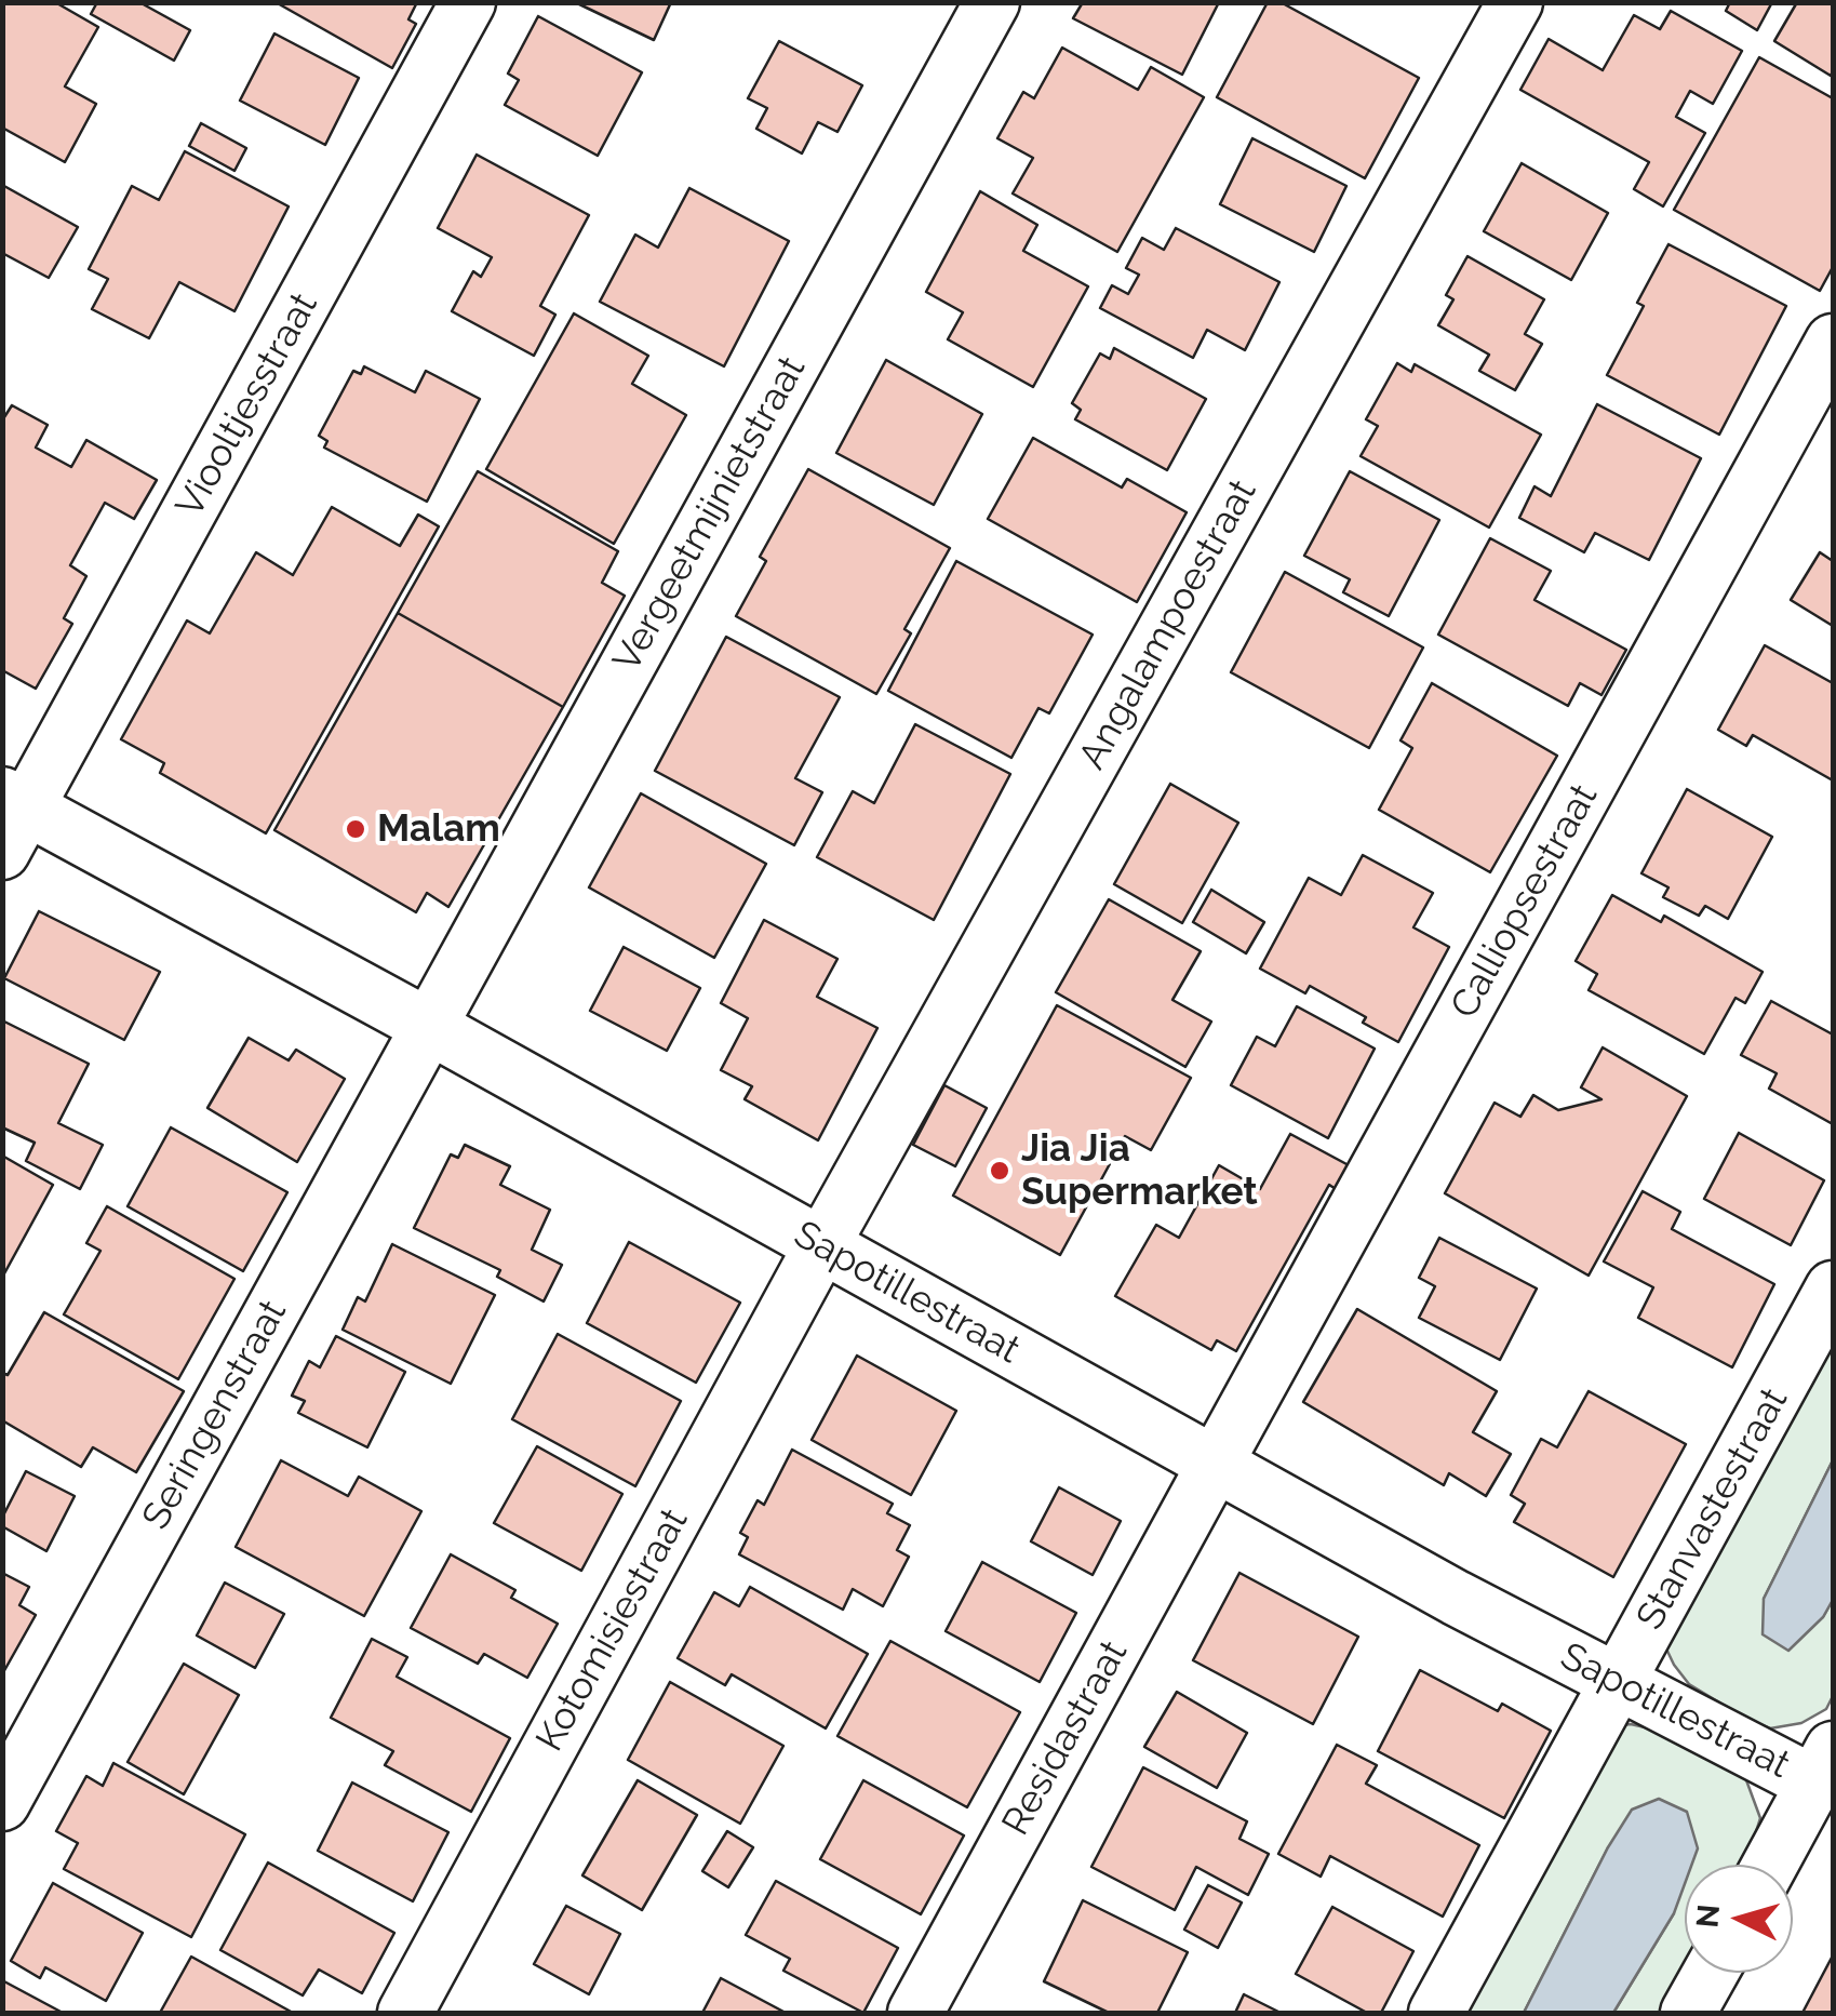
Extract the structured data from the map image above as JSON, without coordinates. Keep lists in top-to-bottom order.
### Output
{
  "streets": {
    "street": [
      "Viooltjesstraat",
      "Vergeetmijnietstraat",
      "Angalampoestraat",
      "Calliopsestraat",
      "Sapotillestraat",
      "Seringenstraat",
      "Stanvastestraat",
      "Kotomisiestraat",
      "Residastraat"
    ]
  },
  "crossings": [
    ["Viooltjesstraat", "Sapotillestraat"],
    ["Vergeetmijnietstraat", "Sapotillestraat"],
    ["Vergeetmijnietstraat", "Seringenstraat"],
    ["Angalampoestraat", "Sapotillestraat"],
    ["Angalampoestraat", "Kotomisiestraat"],
    ["Calliopsestraat", "Sapotillestraat"],
    ["Calliopsestraat", "Residastraat"],
    ["Sapotillestraat", "Seringenstraat"],
    ["Sapotillestraat", "Stanvastestraat"],
    ["Sapotillestraat", "Kotomisiestraat"],
    ["Sapotillestraat", "Residastraat"]
  ],
  "places": ["Malam", "Jia Jia Supermarket"],
  "north": "left"
}
